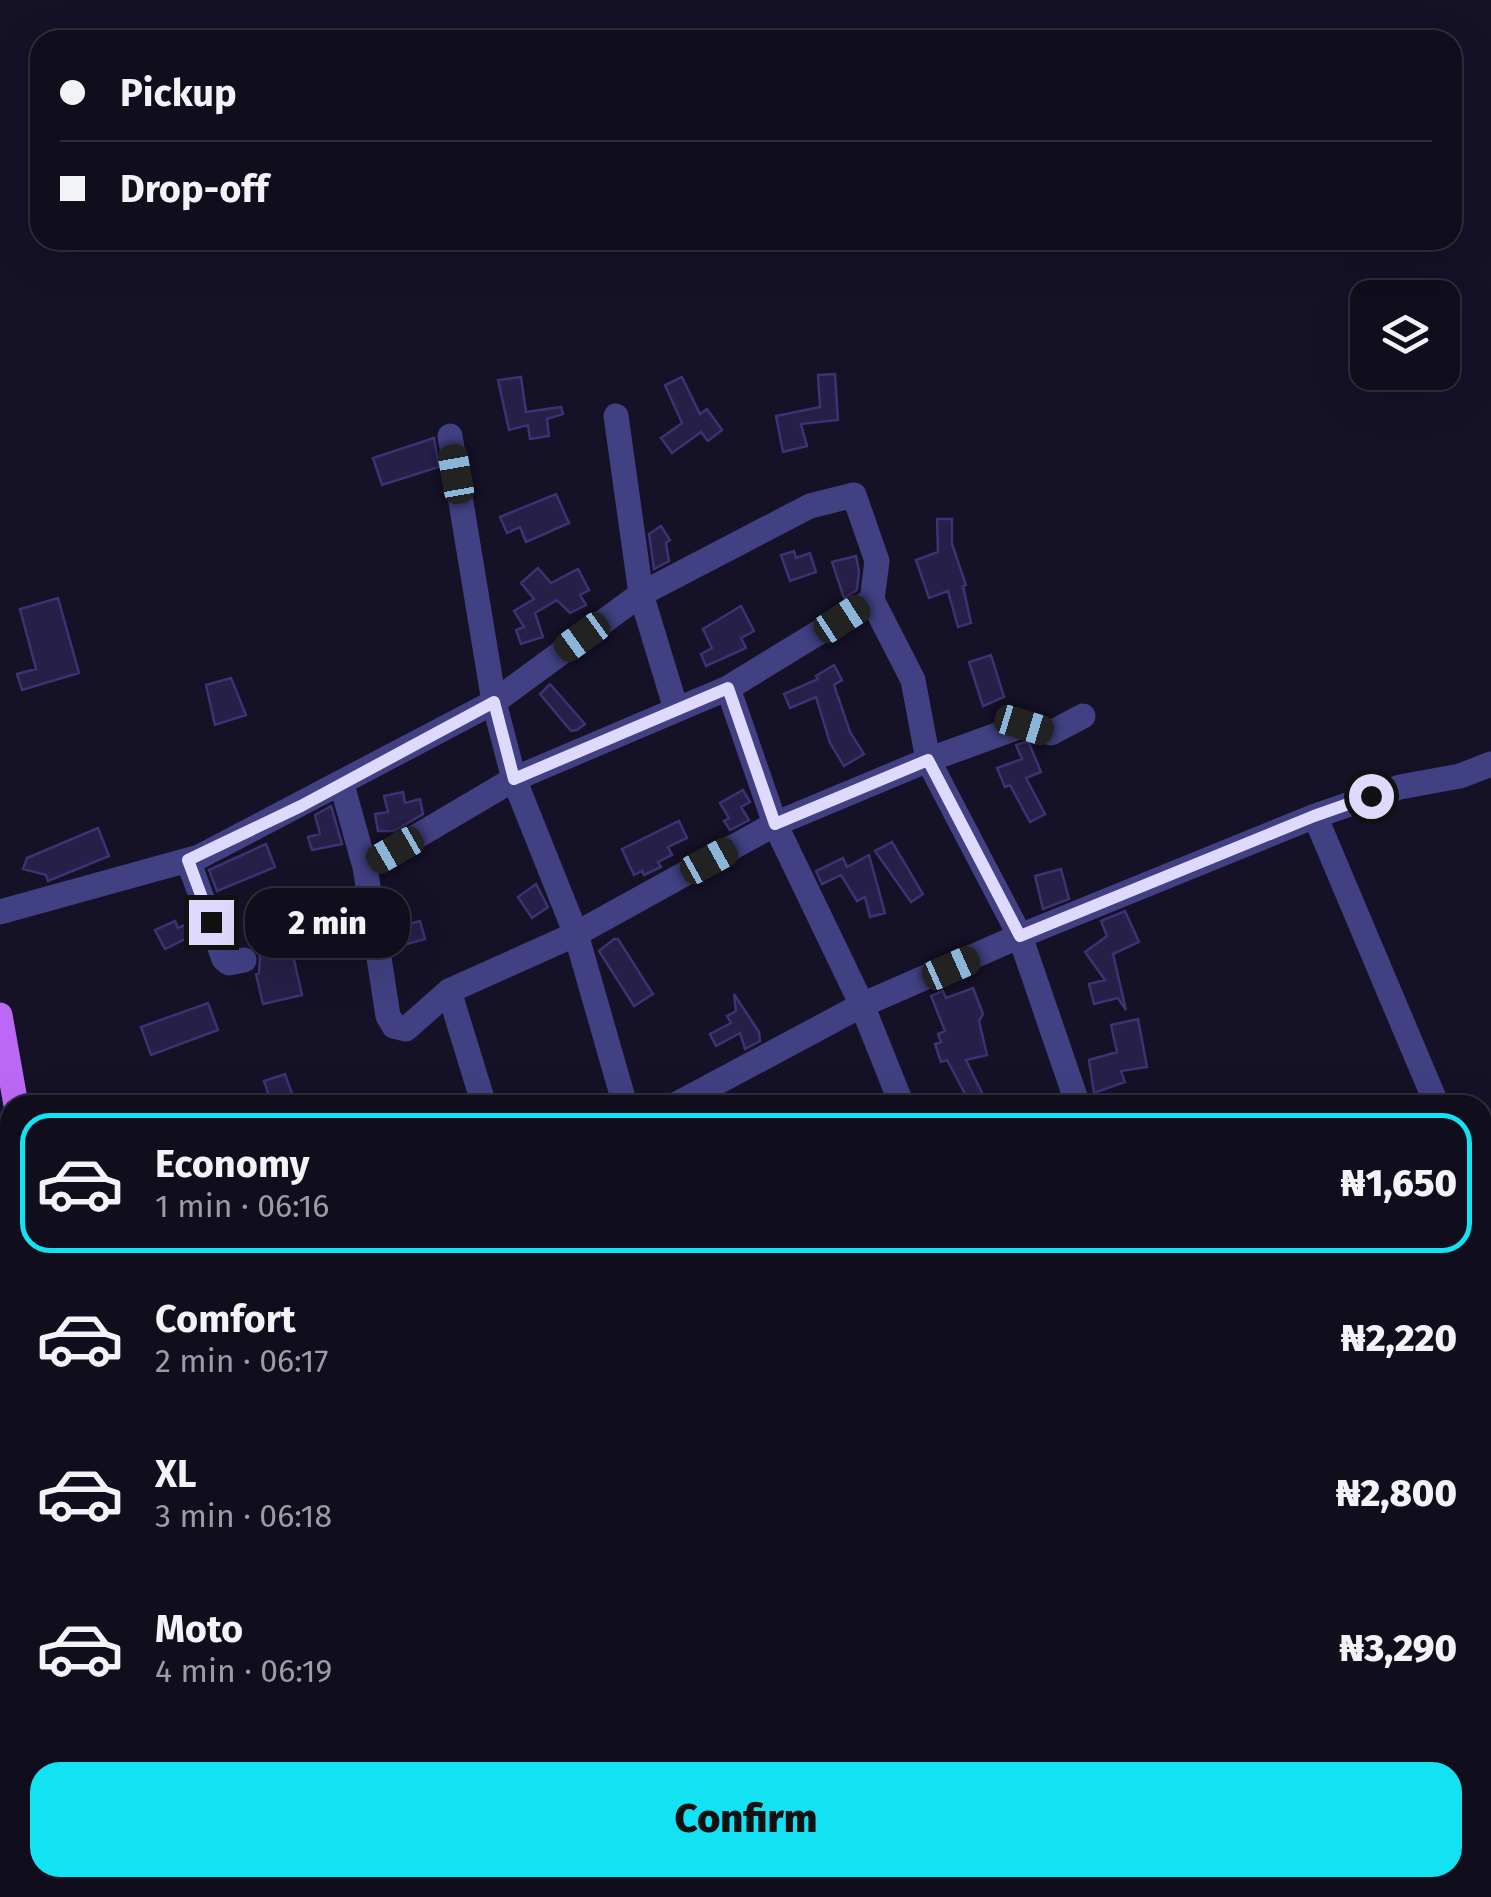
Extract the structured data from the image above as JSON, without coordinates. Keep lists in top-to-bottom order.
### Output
{
  "page": {
    "banner": ["Pickup", "Drop-off"],
    "bubble": "2 min",
    "list": [
      {
        "name": "Economy",
        "note": "1 min · 06:16",
        "value": "₦1,650"
      },
      {
        "name": "Comfort",
        "note": "2 min · 06:17",
        "value": "₦2,220"
      },
      {
        "name": "XL",
        "note": "3 min · 06:18",
        "value": "₦2,800"
      },
      {
        "name": "Moto",
        "note": "4 min · 06:19",
        "value": "₦3,290"
      }
    ],
    "buttons": "Confirm"
  }
}
